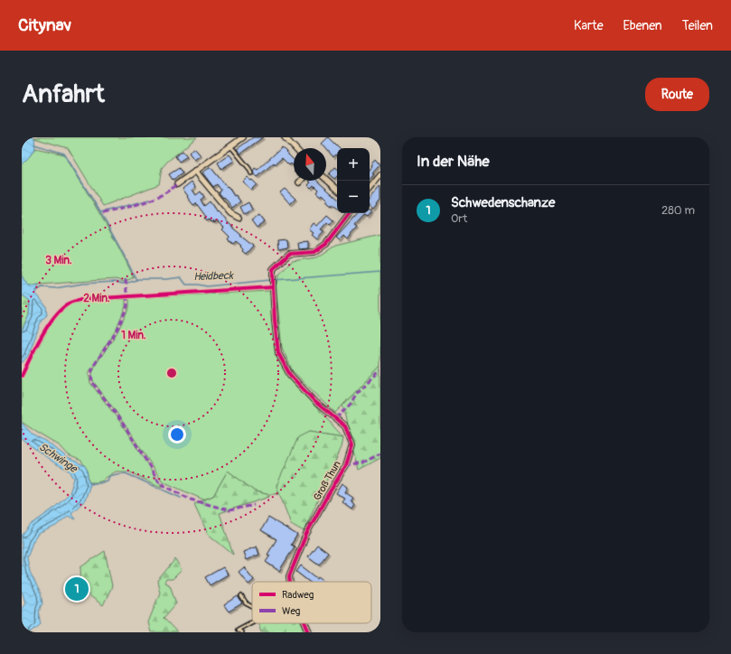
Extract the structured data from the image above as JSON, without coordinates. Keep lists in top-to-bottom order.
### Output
{
  "streets": {
    "street": ["Groß Thun"]
  },
  "water": ["Heidbeck", "Schwinge"],
  "legend": ["Radweg", "Weg"],
  "north": "top",
  "page": {
    "header": "Citynav",
    "nav": ["Karte", "Ebenen", "Teilen"],
    "buttons": "Route",
    "title": "Anfahrt",
    "heading": "In der Nähe",
    "map_buttons": ["+", "−"],
    "list": [
      {
        "mark": "1",
        "name": "Schwedenschanze",
        "note": "Ort",
        "value": "280 m"
      }
    ],
    "pins": "1"
  },
  "rings": ["3 Min.", "2 Min.", "1 Min."]
}
